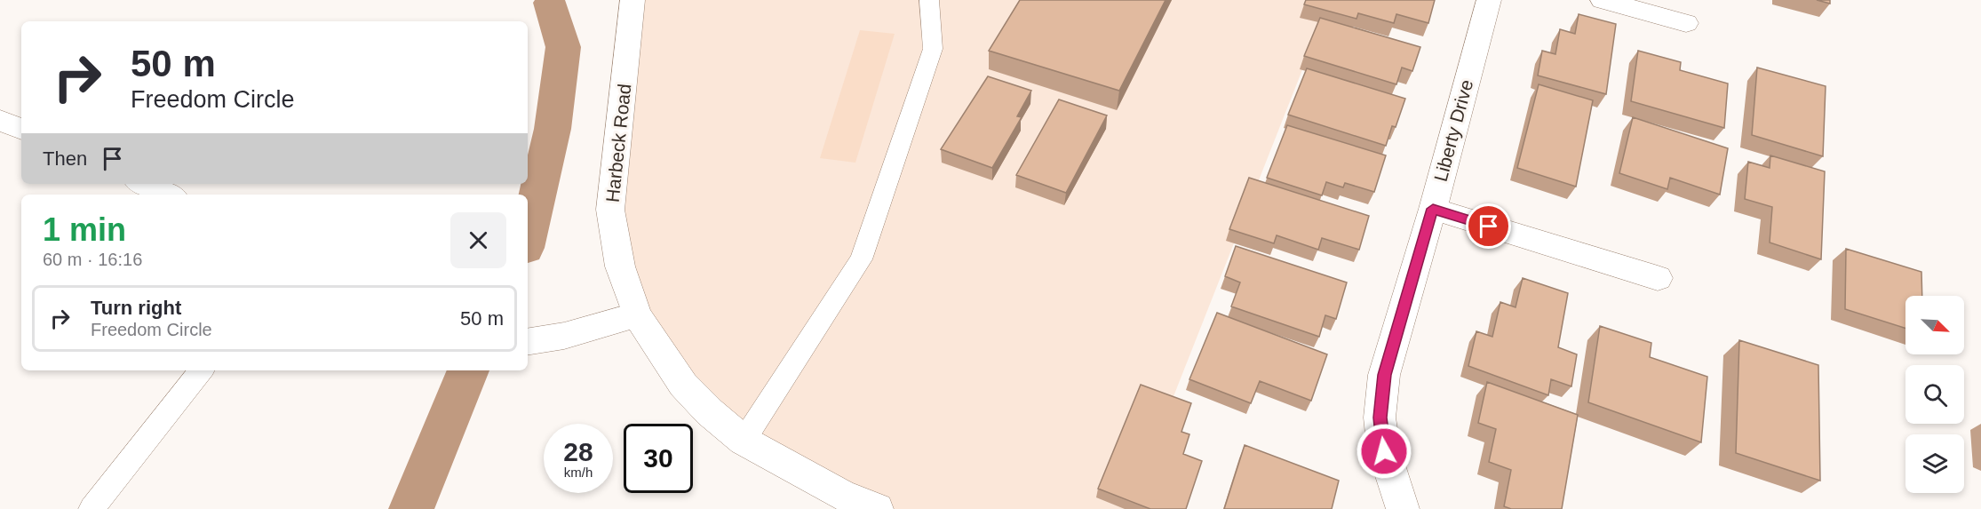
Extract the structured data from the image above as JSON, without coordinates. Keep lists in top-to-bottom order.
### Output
{
  "streets": {
    "street": ["Liberty Drive", "Harbeck Road"]
  },
  "north": "bottom right",
  "page": {
    "turn": ["50 m", "Freedom Circle"],
    "then": "Then",
    "heading": ["1 min", "60 m · 16:16"],
    "list": [
      {
        "name": "Turn right",
        "note": "Freedom Circle",
        "value": "50 m"
      }
    ],
    "speed": "28 km/h",
    "limit": "30"
  }
}
